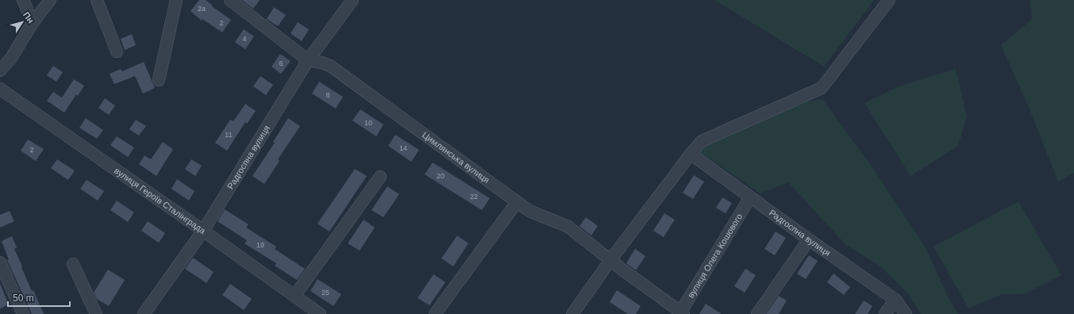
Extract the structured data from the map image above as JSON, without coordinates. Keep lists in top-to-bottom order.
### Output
{
  "streets": {
    "street": [
      "Радгоспна вулиця",
      "Цимлянська вулиця",
      "вулиця Героїв Сталінграда",
      "вулиця Олега Кошового"
    ]
  },
  "crossings": [
    ["Радгоспна вулиця", "Цимлянська вулиця"],
    ["Радгоспна вулиця", "вулиця Героїв Сталінграда"],
    ["Радгоспна вулиця", "вулиця Олега Кошового"],
    ["Цимлянська вулиця", "вулиця Олега Кошового"]
  ],
  "house_numbers": [
    "2а",
    "2",
    "4",
    "6",
    "8",
    "10",
    "11",
    "14",
    "2",
    "20",
    "22",
    "19",
    "25"
  ],
  "scale_bar": "50 m",
  "north": "top right"
}
